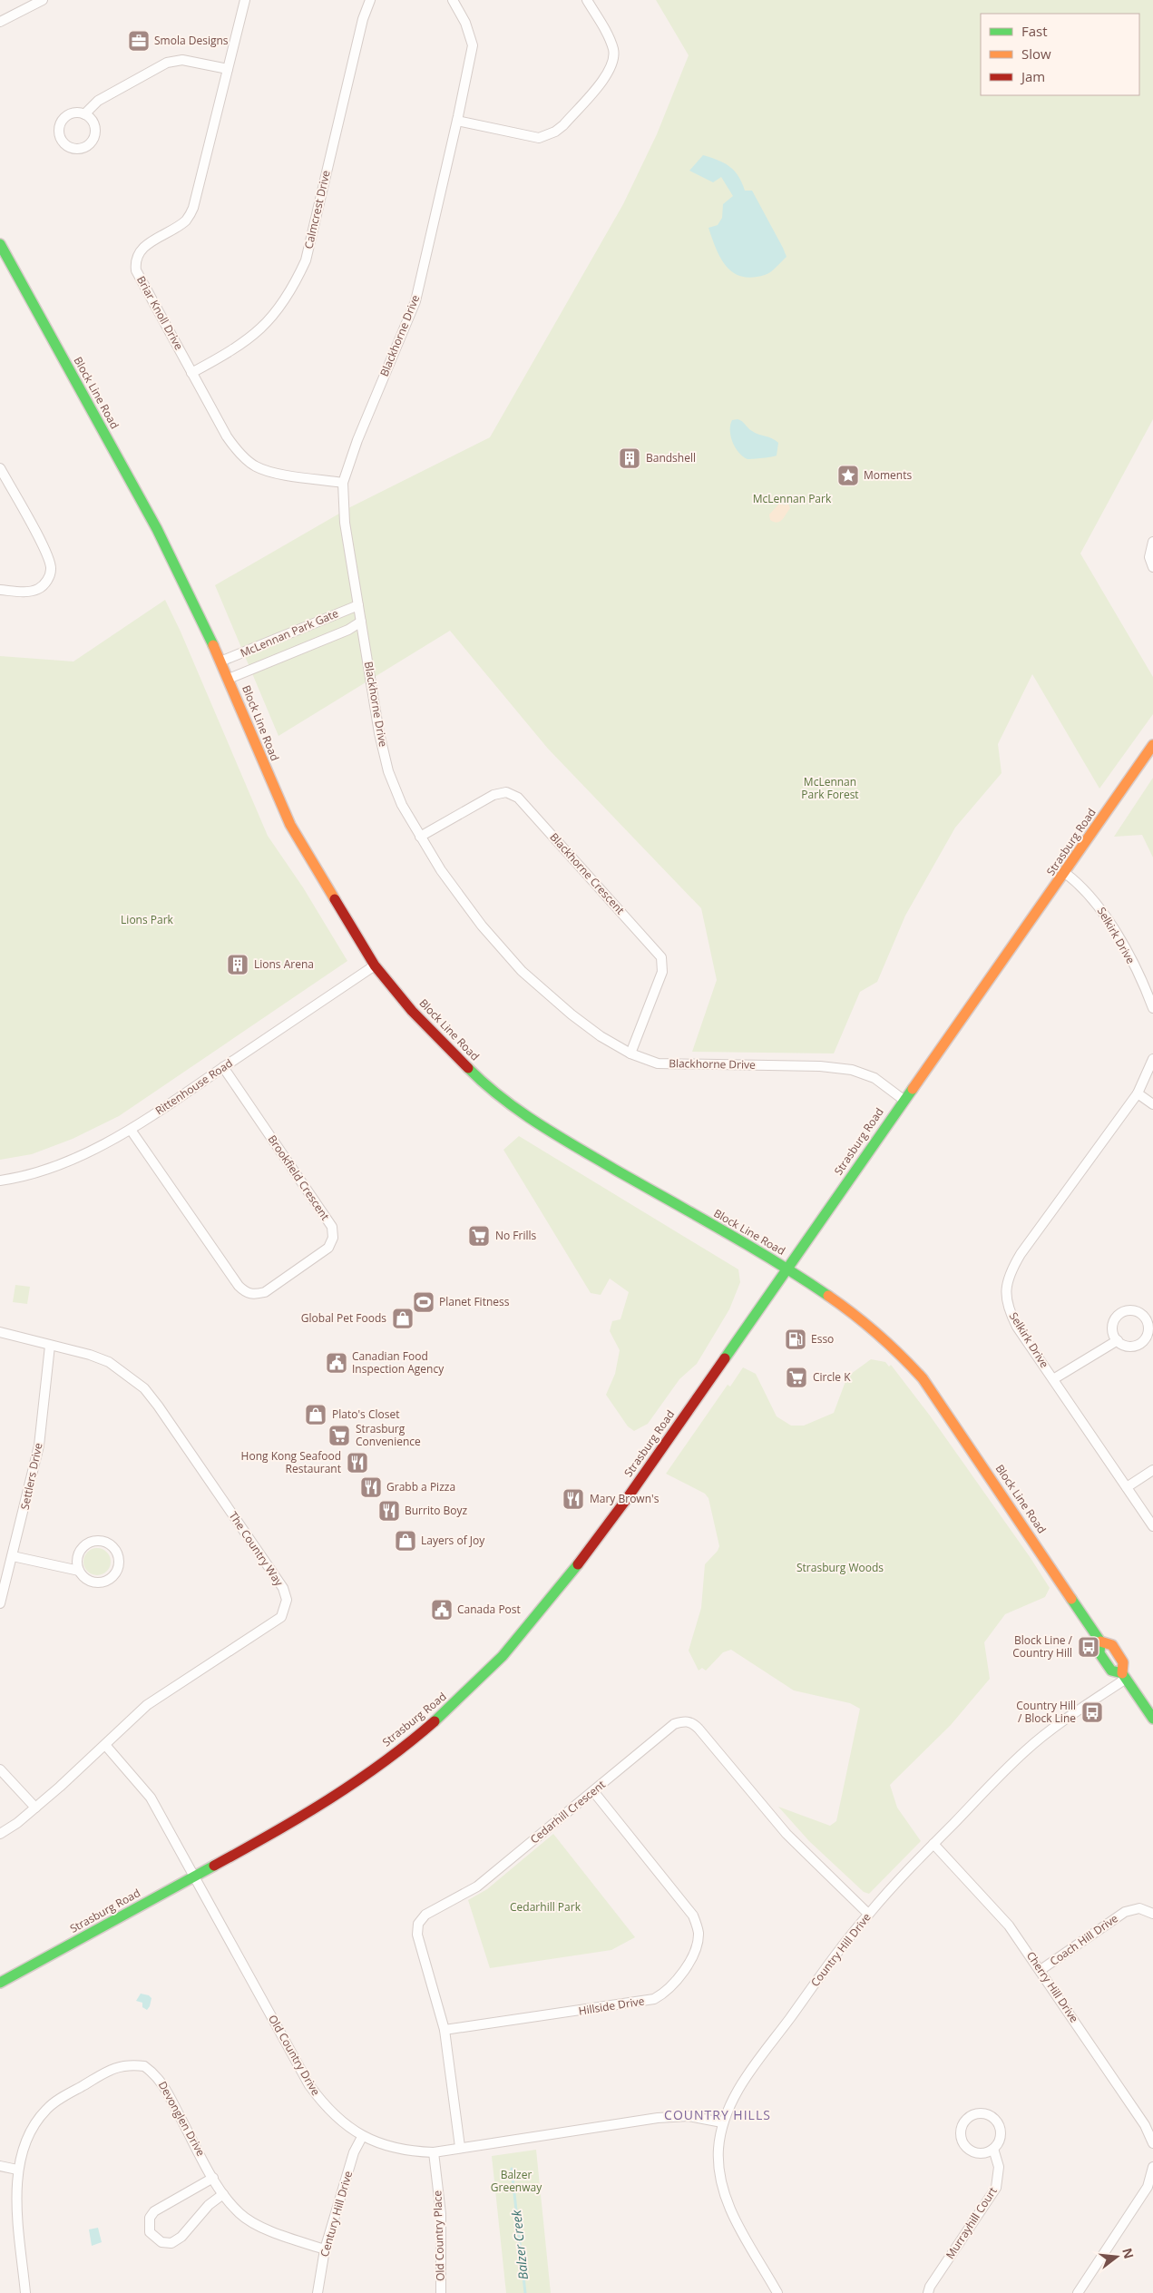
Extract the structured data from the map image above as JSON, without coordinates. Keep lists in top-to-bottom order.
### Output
{
  "streets": {
    "street": [
      "Calmcrest Drive",
      "Briar Knoll Drive",
      "Blackhorne Drive",
      "Block Line Road",
      "McLennan Park Gate",
      "Strasburg Road",
      "Blackhorne Crescent",
      "Selkirk Drive",
      "Rittenhouse Road",
      "Brookfield Crescent",
      "Settlers Drive",
      "The Country Way",
      "Cedarhill Crescent",
      "Coach Hill Drive",
      "Country Hill Drive",
      "Cherry Hill Drive",
      "Hillside Drive",
      "Old Country Drive",
      "Devonglen Drive",
      "Century Hill Drive",
      "Murrayhill Court",
      "Old Country Place"
    ]
  },
  "crossings": [
    ["Calmcrest Drive", "Briar Knoll Drive"],
    ["Briar Knoll Drive", "Blackhorne Drive"],
    ["Blackhorne Drive", "McLennan Park Gate"],
    ["Blackhorne Drive", "Strasburg Road"],
    ["Blackhorne Drive", "Blackhorne Crescent"],
    ["Block Line Road", "McLennan Park Gate"],
    ["Block Line Road", "Strasburg Road"],
    ["Block Line Road", "Rittenhouse Road"],
    ["Block Line Road", "Country Hill Drive"],
    ["Strasburg Road", "Selkirk Drive"],
    ["Strasburg Road", "Old Country Drive"],
    ["Rittenhouse Road", "Brookfield Crescent"],
    ["Settlers Drive", "The Country Way"],
    ["The Country Way", "Old Country Drive"],
    ["Cedarhill Crescent", "Country Hill Drive"],
    ["Cedarhill Crescent", "Hillside Drive"],
    ["Cedarhill Crescent", "Old Country Drive"],
    ["Coach Hill Drive", "Cherry Hill Drive"],
    ["Country Hill Drive", "Cherry Hill Drive"],
    ["Country Hill Drive", "Old Country Drive"],
    ["Old Country Drive", "Century Hill Drive"],
    ["Old Country Drive", "Old Country Place"],
    ["Devonglen Drive", "Century Hill Drive"]
  ],
  "districts": ["COUNTRY HILLS"],
  "water": ["Balzer Creek"],
  "parks": [
    "McLennan Park",
    "McLennan Park Forest",
    "Lions Park",
    "Strasburg Woods",
    "Cedarhill Park",
    "Balzer Greenway"
  ],
  "places": {
    "office": ["Smola Designs"],
    "building": ["Bandshell", "Lions Arena"],
    "place": ["Moments"],
    "supermarket": ["No Frills", "Circle K", "Strasburg Convenience"],
    "sports": ["Planet Fitness"],
    "shop": ["Global Pet Foods", "Plato's Closet", "Layers of Joy"],
    "fuel station": ["Esso"],
    "public building": ["Canadian Food Inspection Agency", "Canada Post"],
    "restaurant": [
      "Hong Kong Seafood Restaurant",
      "Grabb a Pizza",
      "Mary Brown's",
      "Burrito Boyz"
    ],
    "bus stop": ["Block Line / Country Hill", "Country Hill / Block Line"]
  },
  "legend": ["Fast", "Slow", "Jam"],
  "north": "right"
}
